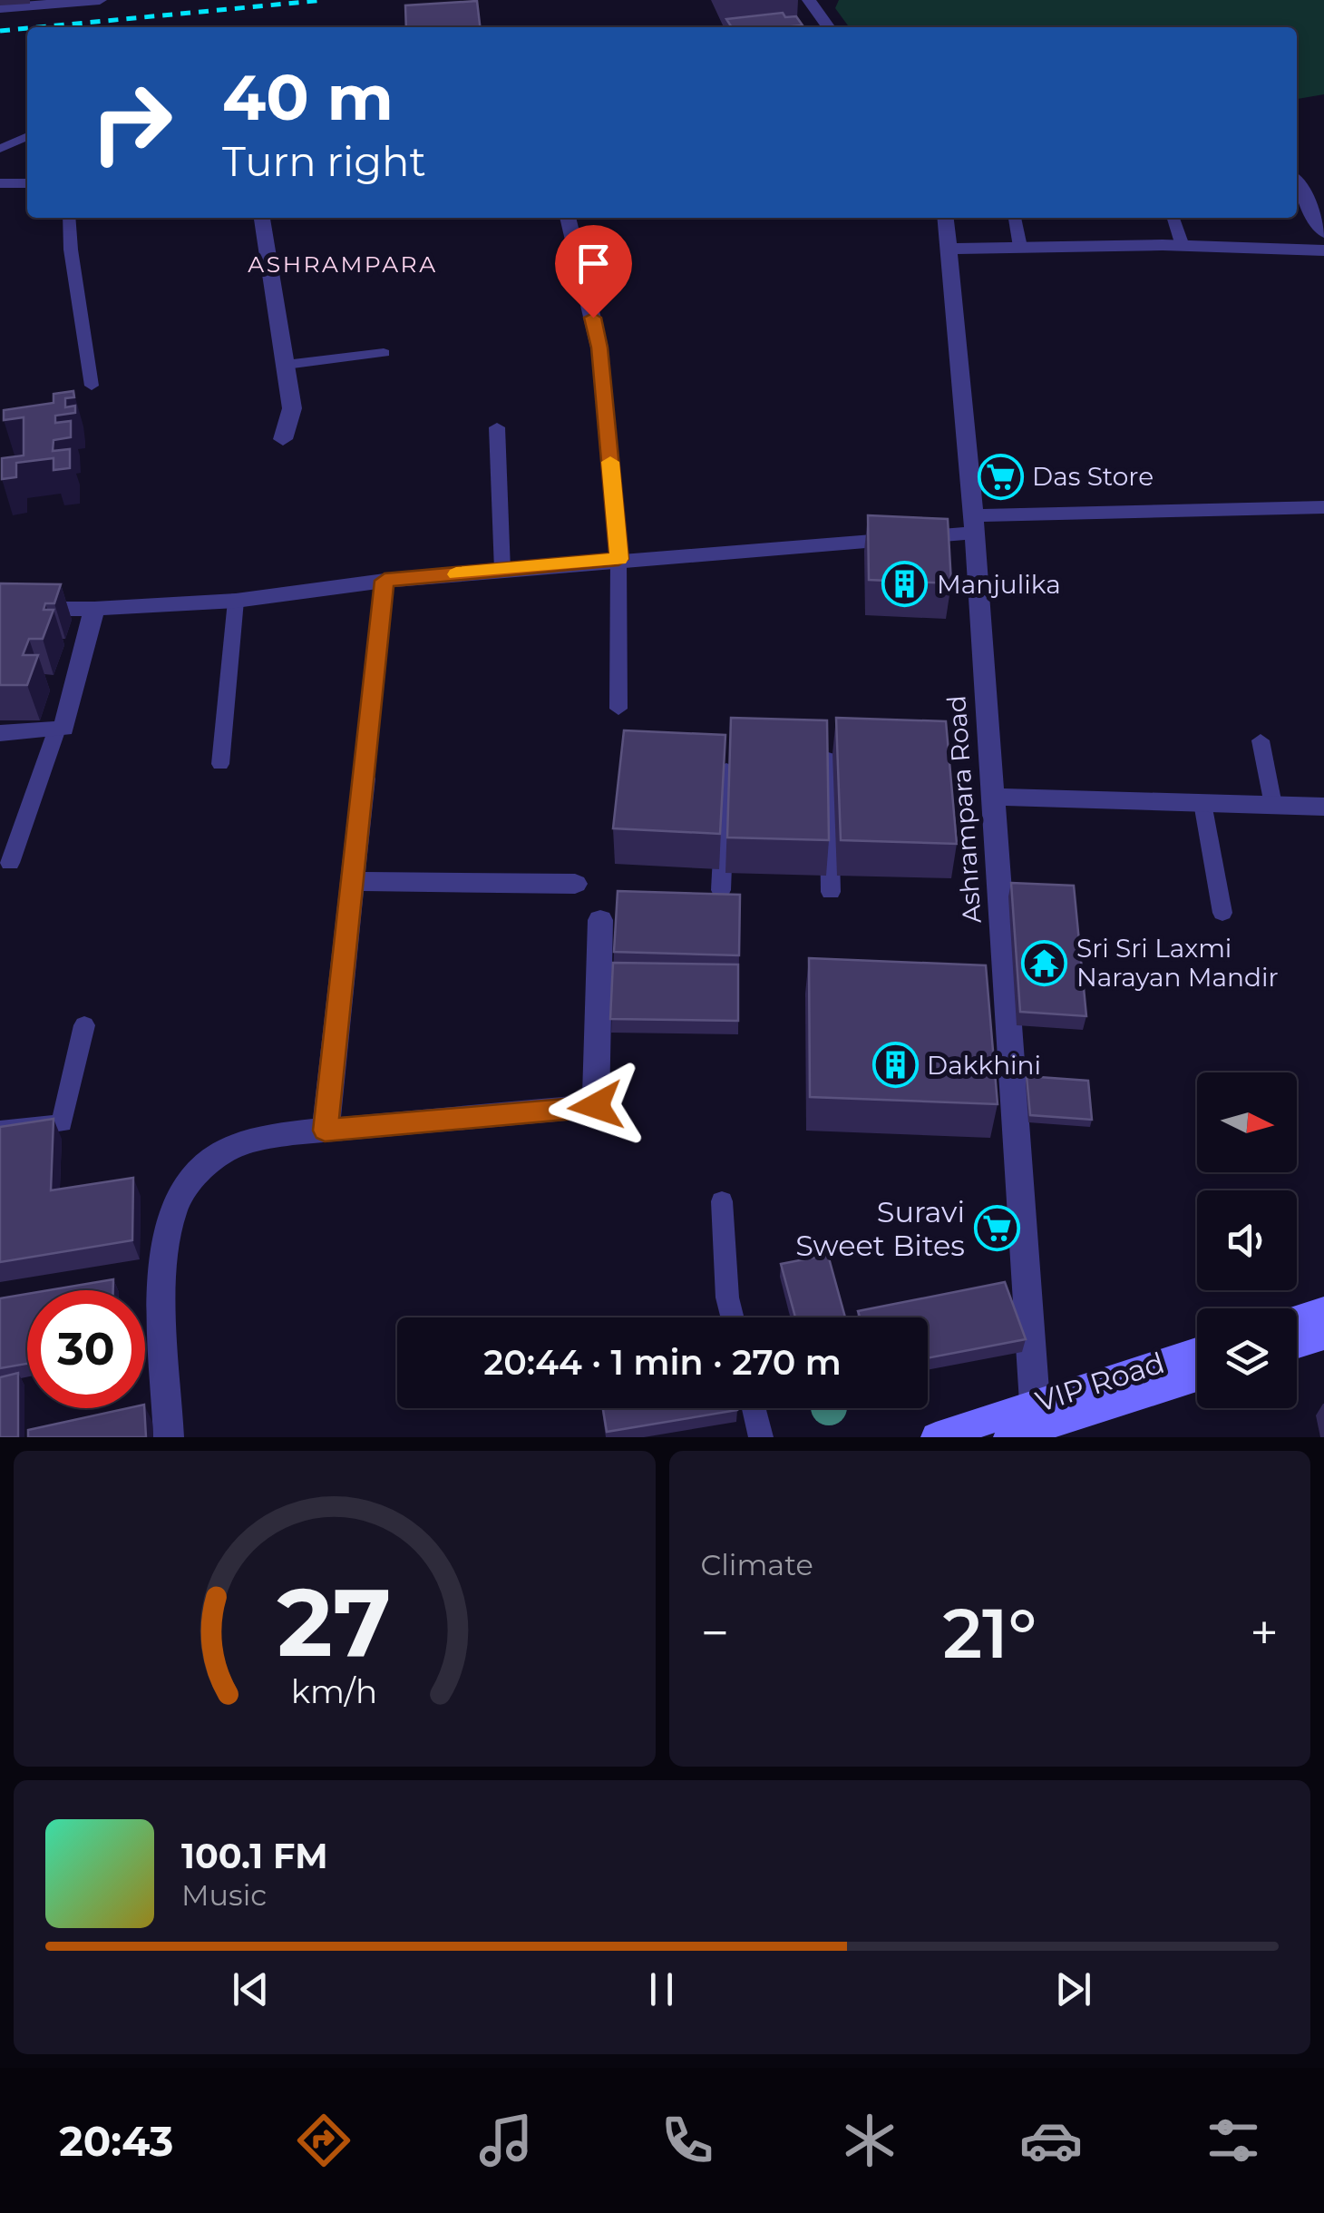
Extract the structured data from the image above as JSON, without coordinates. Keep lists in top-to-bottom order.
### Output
{
  "streets": {
    "street": ["Ashrampara Road", "VIP Road"]
  },
  "crossings": [
    ["Ashrampara Road", "VIP Road"]
  ],
  "districts": ["ASHRAMPARA"],
  "places": {
    "supermarket": ["Das Store", "Suravi Sweet Bites"],
    "building": ["Manjulika", "Dakkhini"],
    "temple": ["Sri Sri Laxmi Narayan Mandir"]
  },
  "north": "right",
  "page": {
    "turn": ["40 m", "Turn right"],
    "limit": "30",
    "trip": "20:44 · 1 min · 270 m",
    "tile": "Climate",
    "heat": ["−", "21°", "+"],
    "song": ["100.1 FM", "Music"],
    "tabs": "20:43",
    "gauge": ["27", "km/h"]
  }
}
